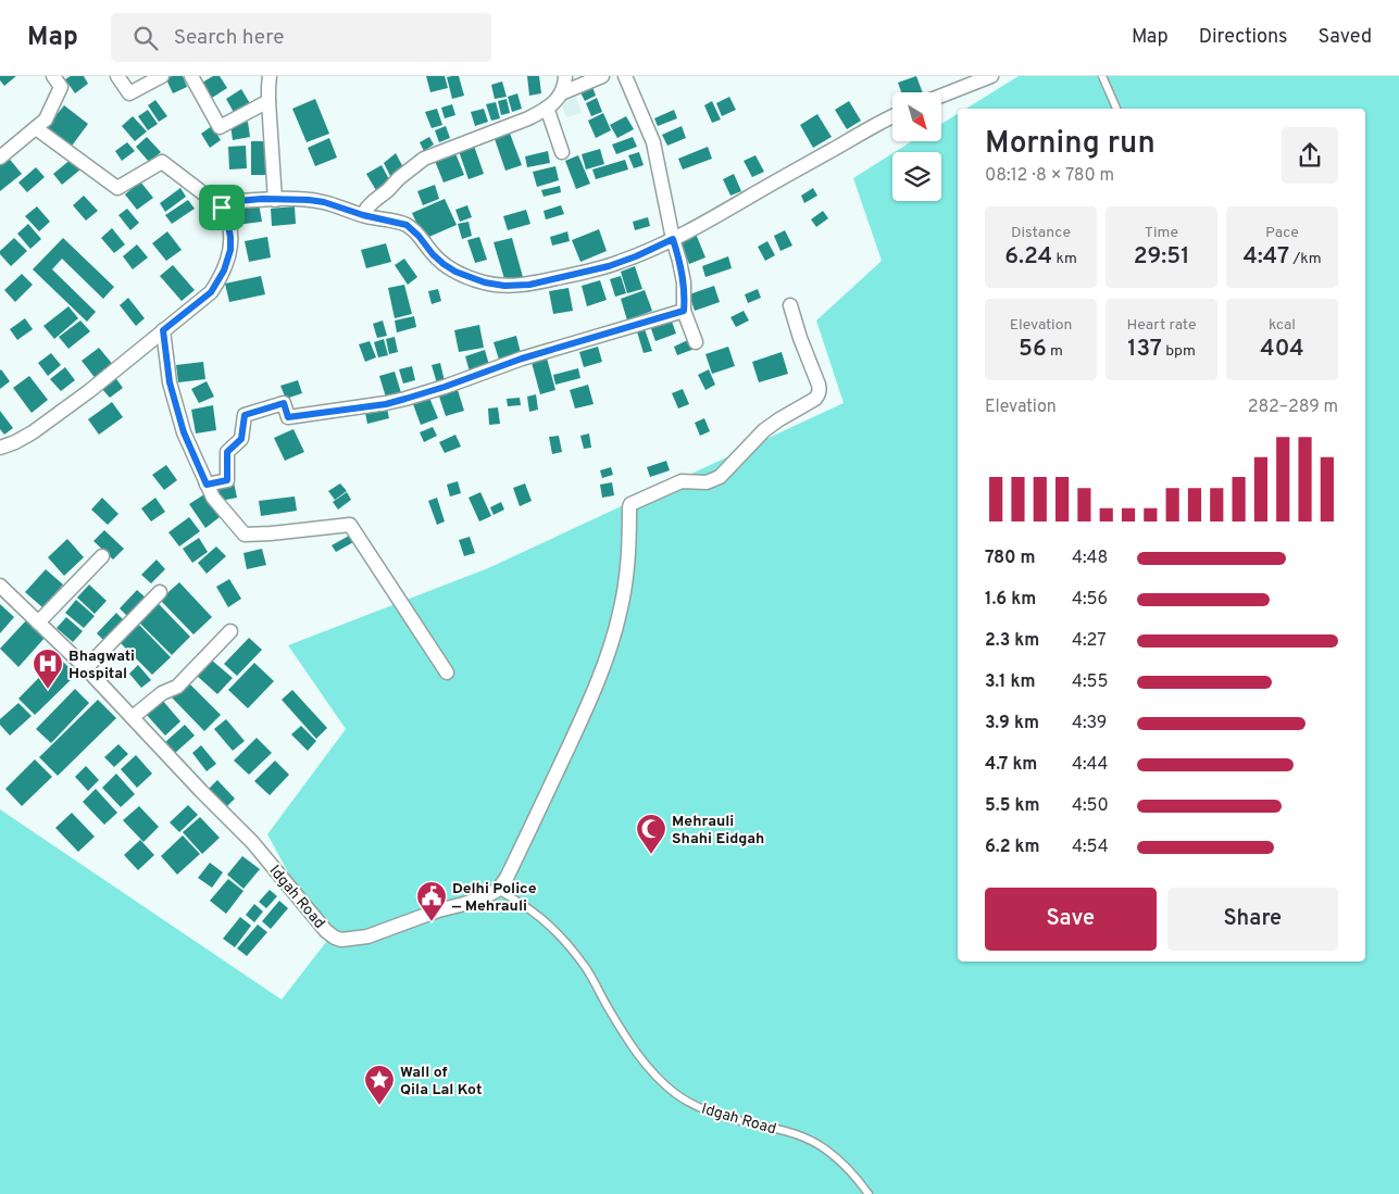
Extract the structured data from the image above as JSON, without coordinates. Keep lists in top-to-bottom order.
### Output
{
  "streets": {
    "street": ["Idgah Road"]
  },
  "places": {
    "hospital": ["Bhagwati Hospital"],
    "mosque": ["Mehrauli Shahi Eidgah"],
    "public building": ["Delhi Police — Mehrauli"],
    "place": ["Wall of Qila Lal Kot"]
  },
  "north": "bottom right",
  "page": {
    "header": "Map",
    "search": "Search here",
    "nav": ["Map", "Directions", "Saved"],
    "heading": ["Morning run", "08:12 · 8 × 780 m"],
    "stats": [
      ["Distance", "6.24 km"],
      ["Time", "29:51"],
      ["Pace", "4:47 /km"],
      ["Elevation", "56 m"],
      ["Heart rate", "137 bpm"],
      ["kcal", "404"]
    ],
    "chart": ["Elevation", "282–289 m"],
    "list": [
      {
        "name": "780 m",
        "note": "4:48"
      },
      {
        "name": "1.6 km",
        "note": "4:56"
      },
      {
        "name": "2.3 km",
        "note": "4:27"
      },
      {
        "name": "3.1 km",
        "note": "4:55"
      },
      {
        "name": "3.9 km",
        "note": "4:39"
      },
      {
        "name": "4.7 km",
        "note": "4:44"
      },
      {
        "name": "5.5 km",
        "note": "4:50"
      },
      {
        "name": "6.2 km",
        "note": "4:54"
      }
    ],
    "buttons": ["Save", "Share"]
  }
}
